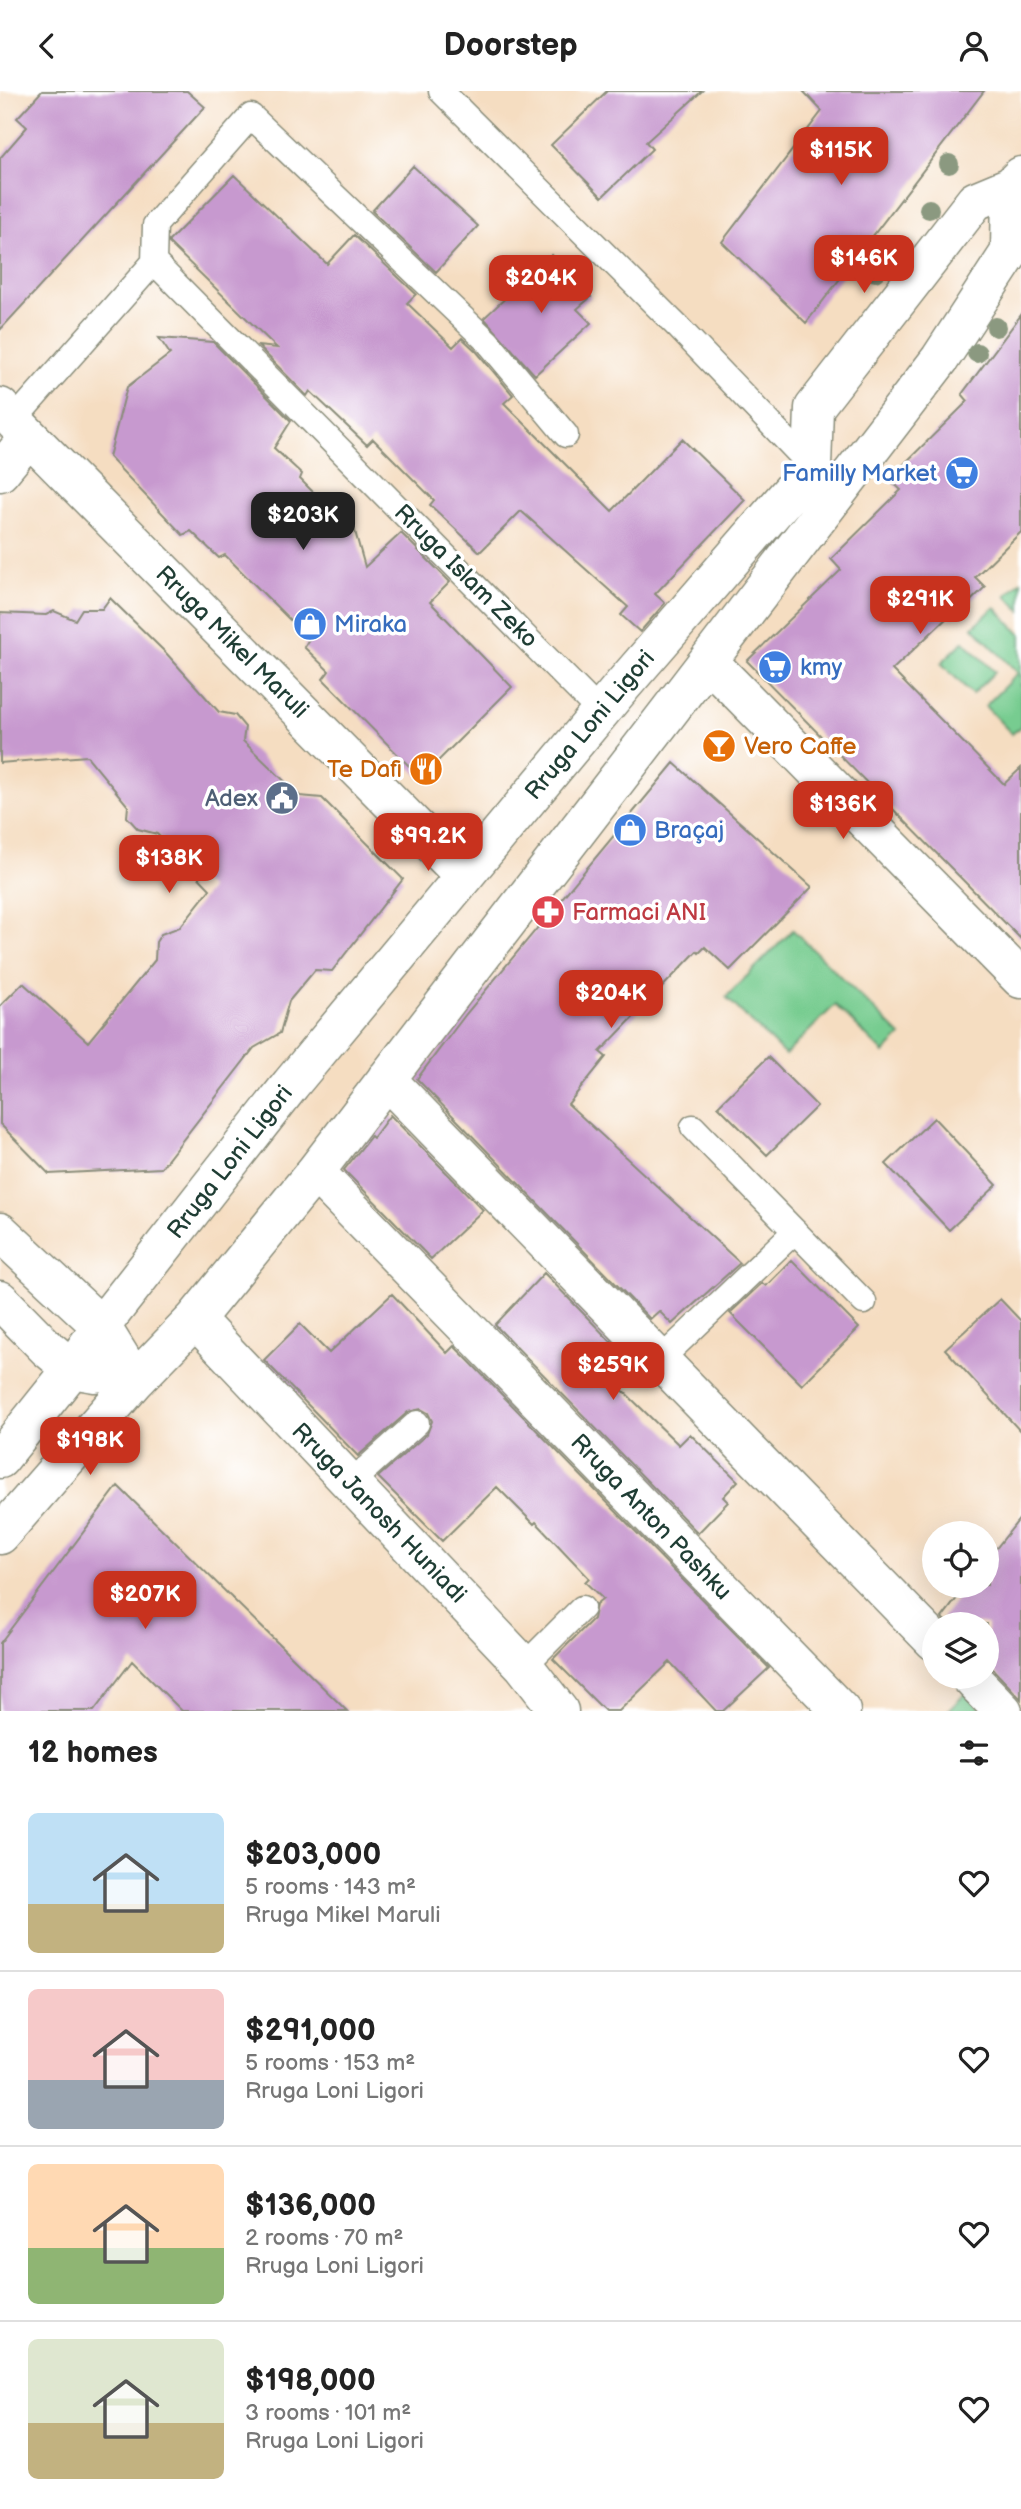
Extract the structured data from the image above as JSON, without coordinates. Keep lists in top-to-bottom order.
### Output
{
  "streets": {
    "street": [
      "Rruga Mikel Maruli",
      "Rruga Loni Ligori",
      "Rruga Janosh Huniadi",
      "Rruga Anton Pashku"
    ],
    "lane": ["Rruga Islam Zeko"]
  },
  "crossings": [
    ["Rruga Islam Zeko", "Rruga Loni Ligori"],
    ["Rruga Mikel Maruli", "Rruga Loni Ligori"],
    ["Rruga Loni Ligori", "Rruga Janosh Huniadi"],
    ["Rruga Loni Ligori", "Rruga Anton Pashku"]
  ],
  "places": {
    "supermarket": ["Familly Market", "kmy"],
    "shop": ["Miraka", "Braçaj"],
    "bar": ["Vero Caffe"],
    "restaurant": ["Te Dafi"],
    "public building": ["Adex"],
    "pharmacy": ["Farmaci ANI"]
  },
  "page": {
    "header": "Doorstep",
    "price": [
      "$115K",
      "$146K",
      "$204K",
      "$203K",
      "$291K",
      "$136K",
      "$99.2K",
      "$138K",
      "$204K",
      "$259K",
      "$198K",
      "$207K"
    ],
    "heading": "12 homes",
    "list": [
      {
        "name": "$203,000",
        "note": "5 rooms · 143 m² · Rruga Mikel Maruli"
      },
      {
        "name": "$291,000",
        "note": "5 rooms · 153 m² · Rruga Loni Ligori"
      },
      {
        "name": "$136,000",
        "note": "2 rooms · 70 m² · Rruga Loni Ligori"
      },
      {
        "name": "$198,000",
        "note": "3 rooms · 101 m² · Rruga Loni Ligori"
      }
    ]
  }
}
